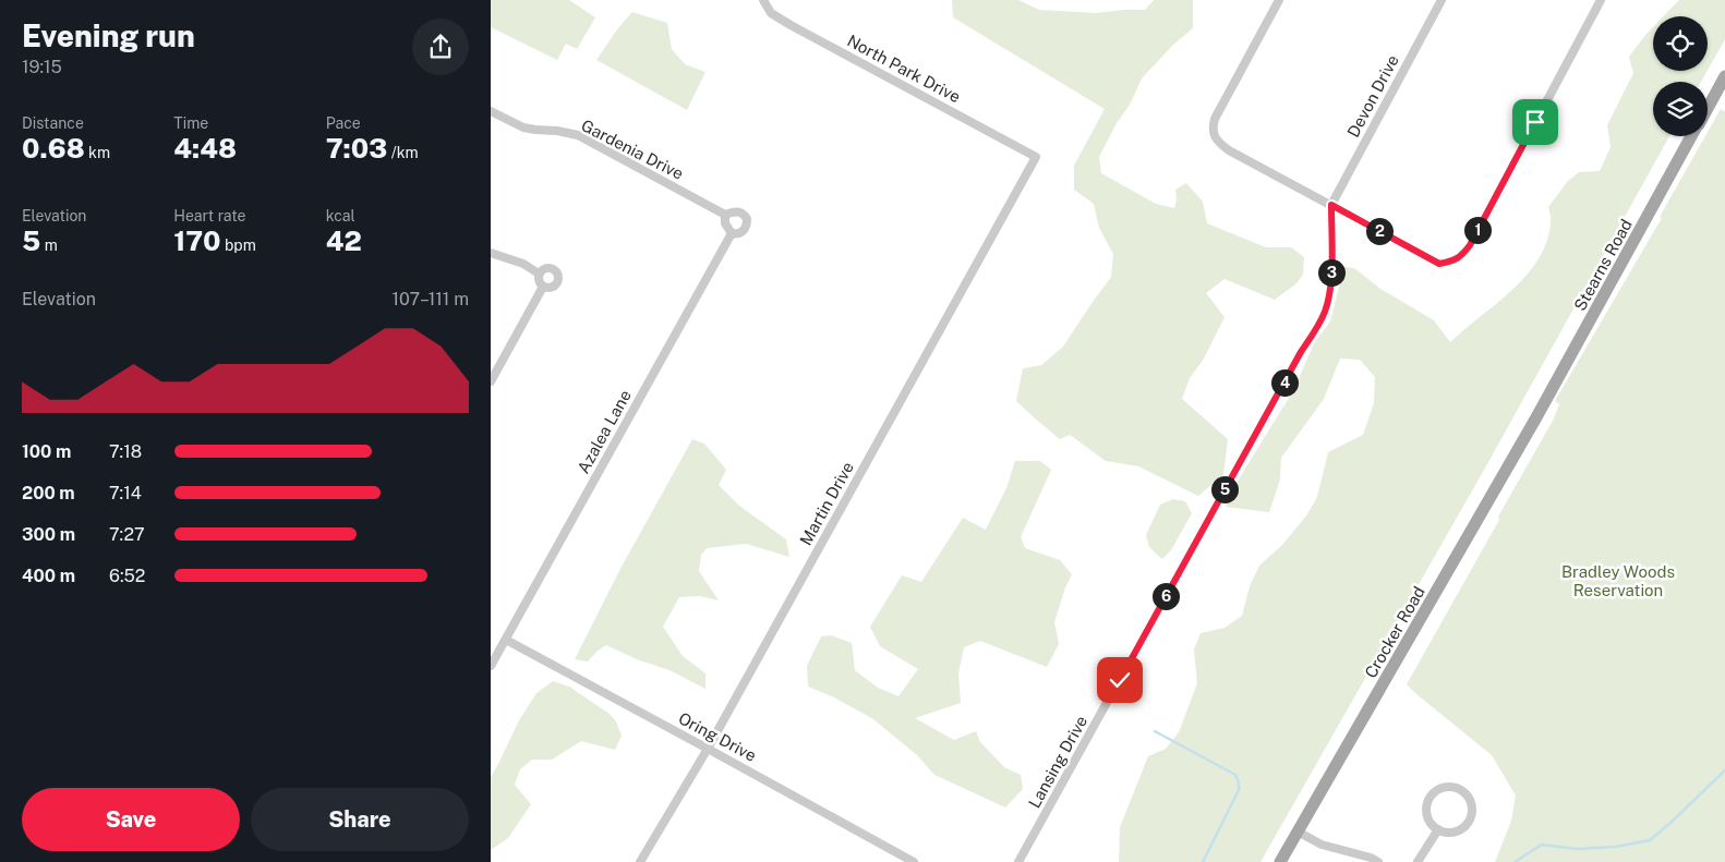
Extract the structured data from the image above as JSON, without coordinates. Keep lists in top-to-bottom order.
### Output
{
  "streets": {
    "main road": ["Stearns Road", "Crocker Road"],
    "street": [
      "North Park Drive",
      "Devon Drive",
      "Gardenia Drive",
      "Azalea Lane",
      "Martin Drive",
      "Oring Drive",
      "Lansing Drive"
    ]
  },
  "crossings": [
    ["North Park Drive", "Martin Drive"],
    ["Devon Drive", "Lansing Drive"],
    ["Gardenia Drive", "Azalea Lane"],
    ["Stearns Road", "Crocker Road"],
    ["Azalea Lane", "Oring Drive"],
    ["Martin Drive", "Oring Drive"]
  ],
  "parks": ["Bradley Woods Reservation"],
  "page": {
    "heading": ["Evening run", "19:15"],
    "stats": [
      ["Distance", "0.68 km"],
      ["Time", "4:48"],
      ["Pace", "7:03 /km"],
      ["Elevation", "5 m"],
      ["Heart rate", "170 bpm"],
      ["kcal", "42"]
    ],
    "pins": [
      "1",
      "2",
      "3",
      "4",
      "5",
      "6"
    ],
    "chart": ["Elevation", "107–111 m"],
    "list": [
      {
        "name": "100 m",
        "note": "7:18"
      },
      {
        "name": "200 m",
        "note": "7:14"
      },
      {
        "name": "300 m",
        "note": "7:27"
      },
      {
        "name": "400 m",
        "note": "6:52"
      }
    ],
    "buttons": ["Save", "Share"]
  }
}
